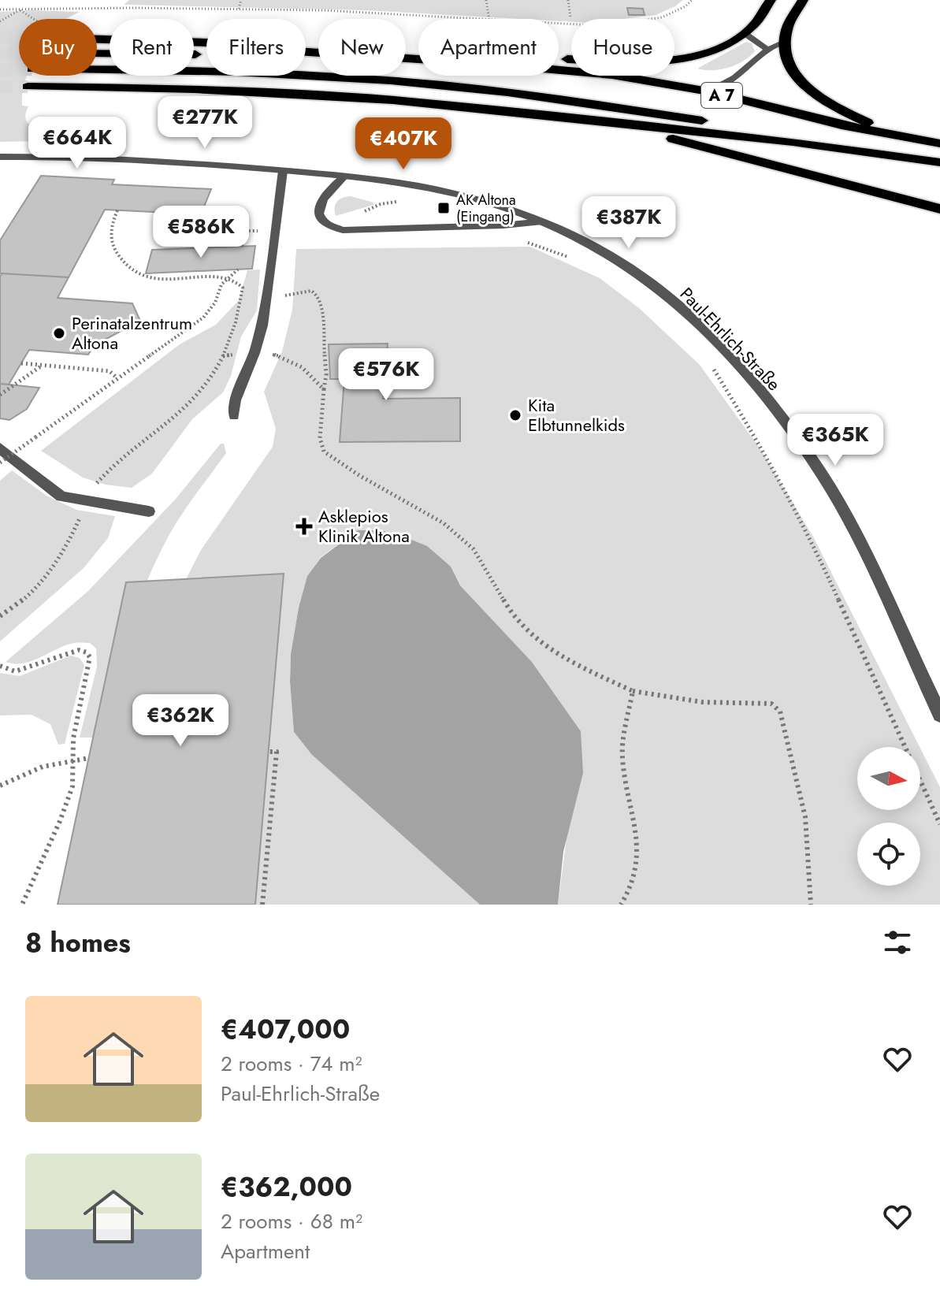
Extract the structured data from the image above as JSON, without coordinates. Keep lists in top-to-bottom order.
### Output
{
  "streets": {
    "highway": ["A 7"],
    "street": ["Paul-Ehrlich-Straße"]
  },
  "places": {
    "transit": ["AK Altona (Eingang)"],
    "other": ["Perinatalzentrum Altona", "Kita Elbtunnelkids"],
    "health": ["Asklepios Klinik Altona"]
  },
  "north": "right",
  "page": {
    "chip": [
      "Buy",
      "Rent",
      "Filters",
      "New",
      "Apartment",
      "House"
    ],
    "price": [
      "€277K",
      "€664K",
      "€407K",
      "€387K",
      "€586K",
      "€576K",
      "€365K",
      "€362K"
    ],
    "heading": "8 homes",
    "list": [
      {
        "name": "€407,000",
        "note": "2 rooms · 74 m² · Paul-Ehrlich-Straße"
      },
      {
        "name": "€362,000",
        "note": "2 rooms · 68 m² · Apartment"
      }
    ]
  }
}
